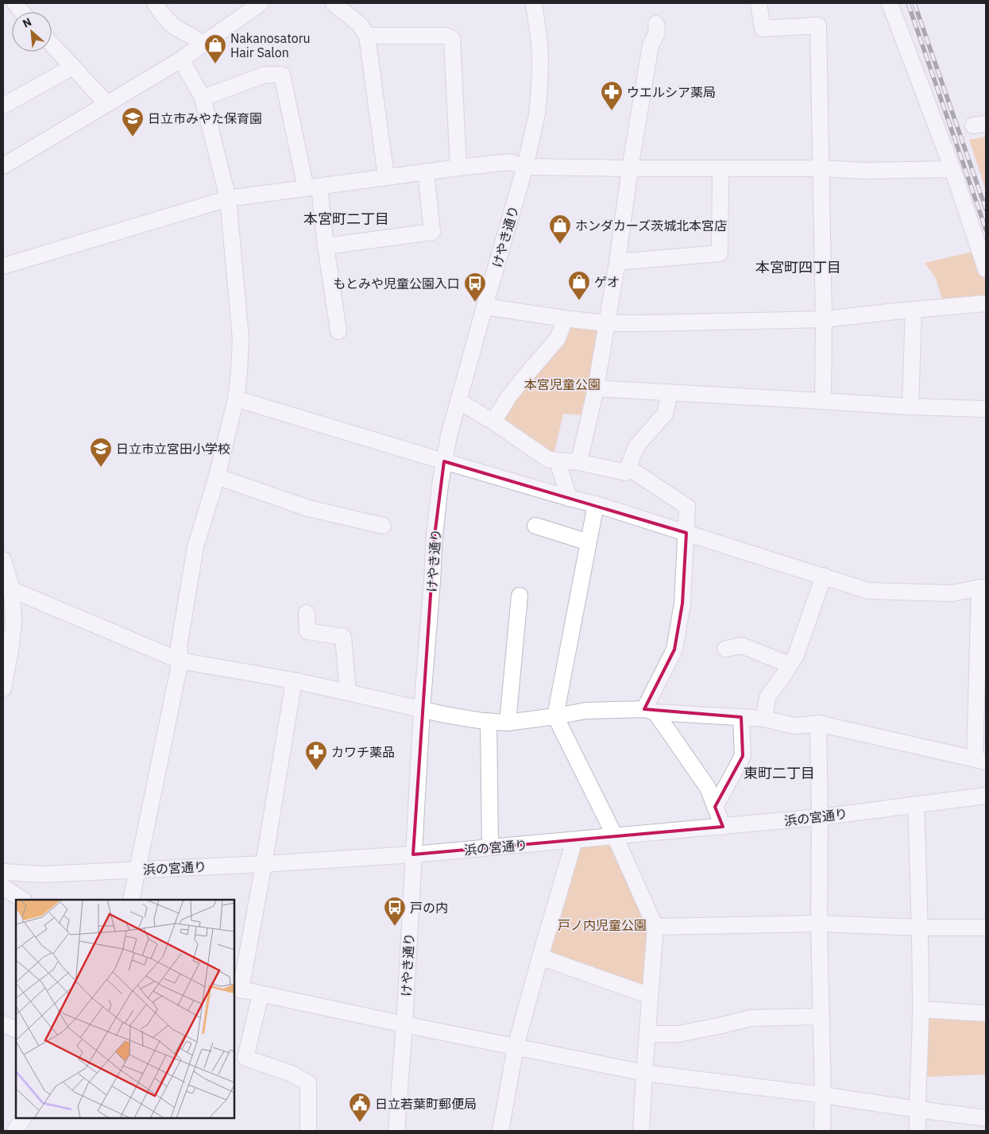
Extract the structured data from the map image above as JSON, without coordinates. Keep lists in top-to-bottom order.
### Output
{
  "streets": {
    "street": ["けやき通り", "浜の宮通り"]
  },
  "crossings": [
    ["けやき通り", "浜の宮通り"]
  ],
  "districts": ["本宮町二丁目", "本宮町四丁目", "東町二丁目"],
  "parks": ["本宮児童公園", "戸ノ内児童公園"],
  "places": {
    "shop": ["Nakanosatoru Hair Salon", "ホンダカーズ茨城北本宮店", "ゲオ"],
    "pharmacy": ["ウエルシア薬局", "カワチ薬品"],
    "school or university": ["日立市みやた保育園", "日立市立宮田小学校"],
    "bus stop": ["もとみや児童公園入口", "戸の内"],
    "public building": ["日立若葉町郵便局"]
  },
  "north": "top left"
}
